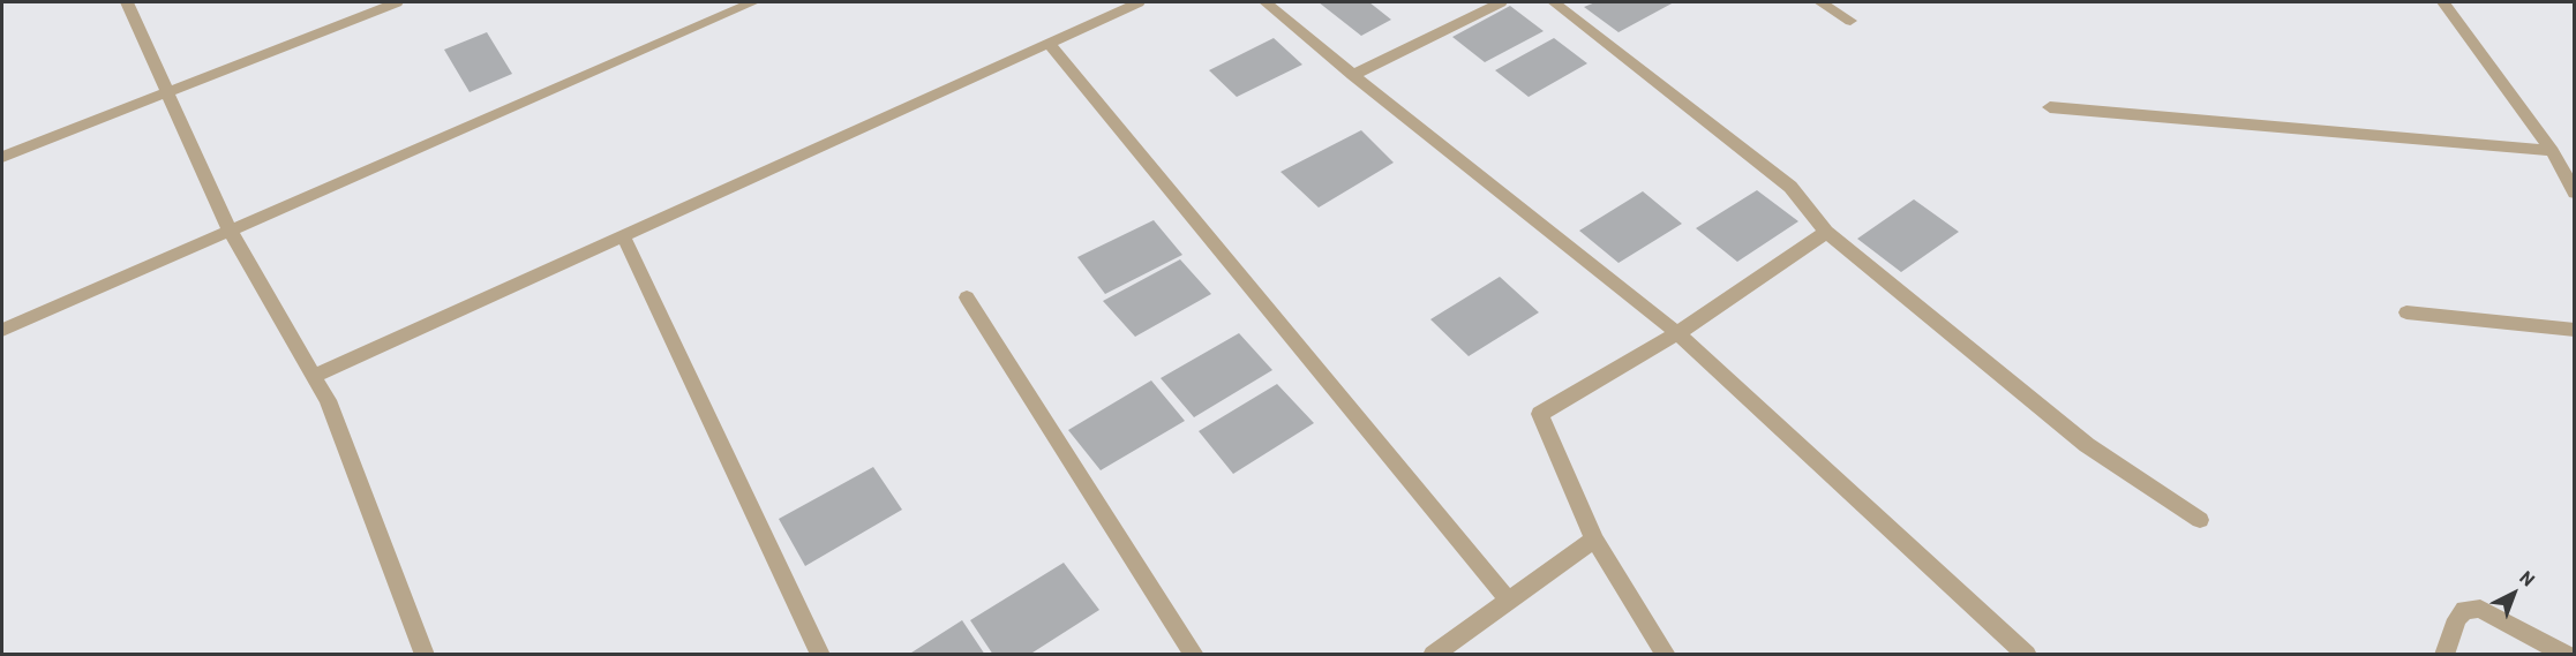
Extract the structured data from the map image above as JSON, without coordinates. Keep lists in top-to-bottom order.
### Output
{
  "north": "top right"
}
